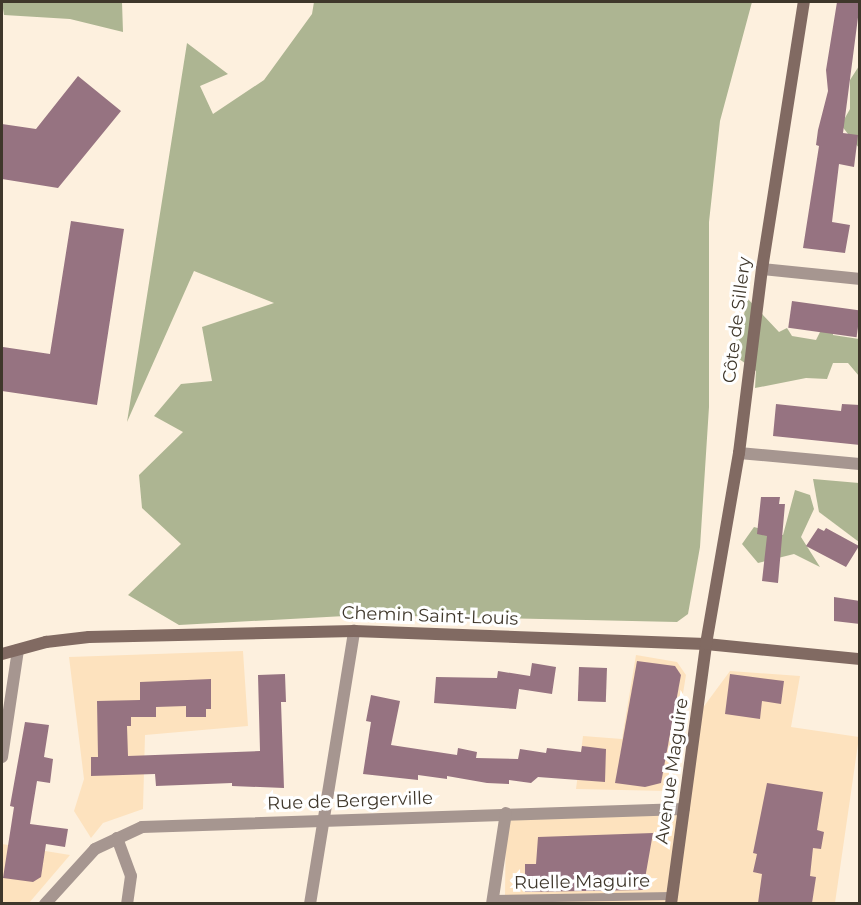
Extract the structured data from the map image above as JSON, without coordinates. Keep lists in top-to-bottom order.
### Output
{
  "streets": {
    "street": [
      "Côte de Sillery",
      "Chemin Saint-Louis",
      "Avenue Maguire",
      "Rue de Bergerville"
    ],
    "lane": ["Ruelle Maguire"]
  },
  "crossings": [
    ["Côte de Sillery", "Chemin Saint-Louis"],
    ["Côte de Sillery", "Avenue Maguire"],
    ["Chemin Saint-Louis", "Avenue Maguire"],
    ["Avenue Maguire", "Rue de Bergerville"],
    ["Avenue Maguire", "Ruelle Maguire"]
  ]
}
